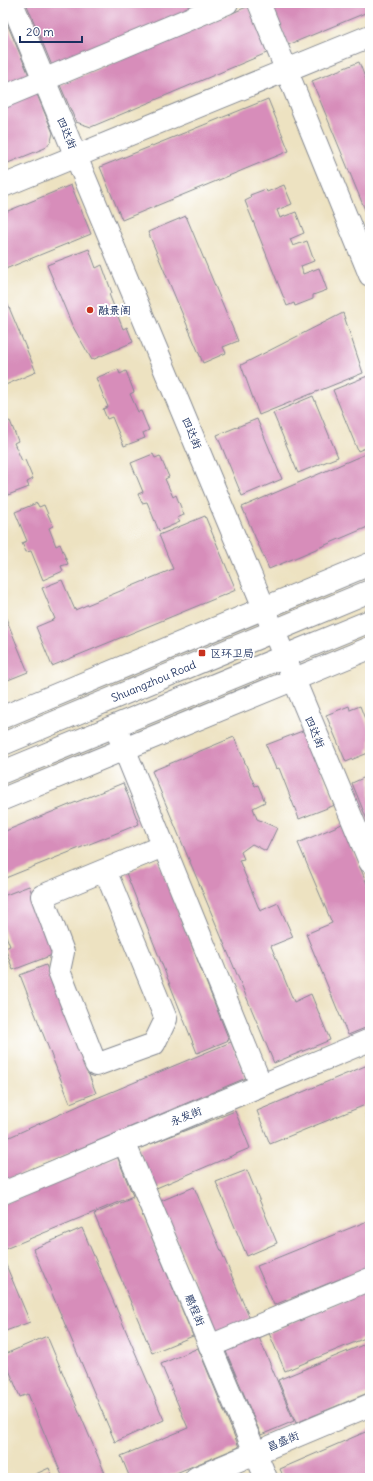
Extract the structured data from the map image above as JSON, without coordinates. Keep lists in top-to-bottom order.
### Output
{
  "streets": {
    "street": [
      "四达街",
      "Shuangzhou Road",
      "永发街",
      "鹏程街",
      "昌盛街"
    ]
  },
  "crossings": [
    ["四达街", "Shuangzhou Road"],
    ["永发街", "鹏程街"],
    ["鹏程街", "昌盛街"]
  ],
  "places": {
    "other": ["融景阁"],
    "transit": ["区环卫局"]
  },
  "scale_bar": "20 m"
}
